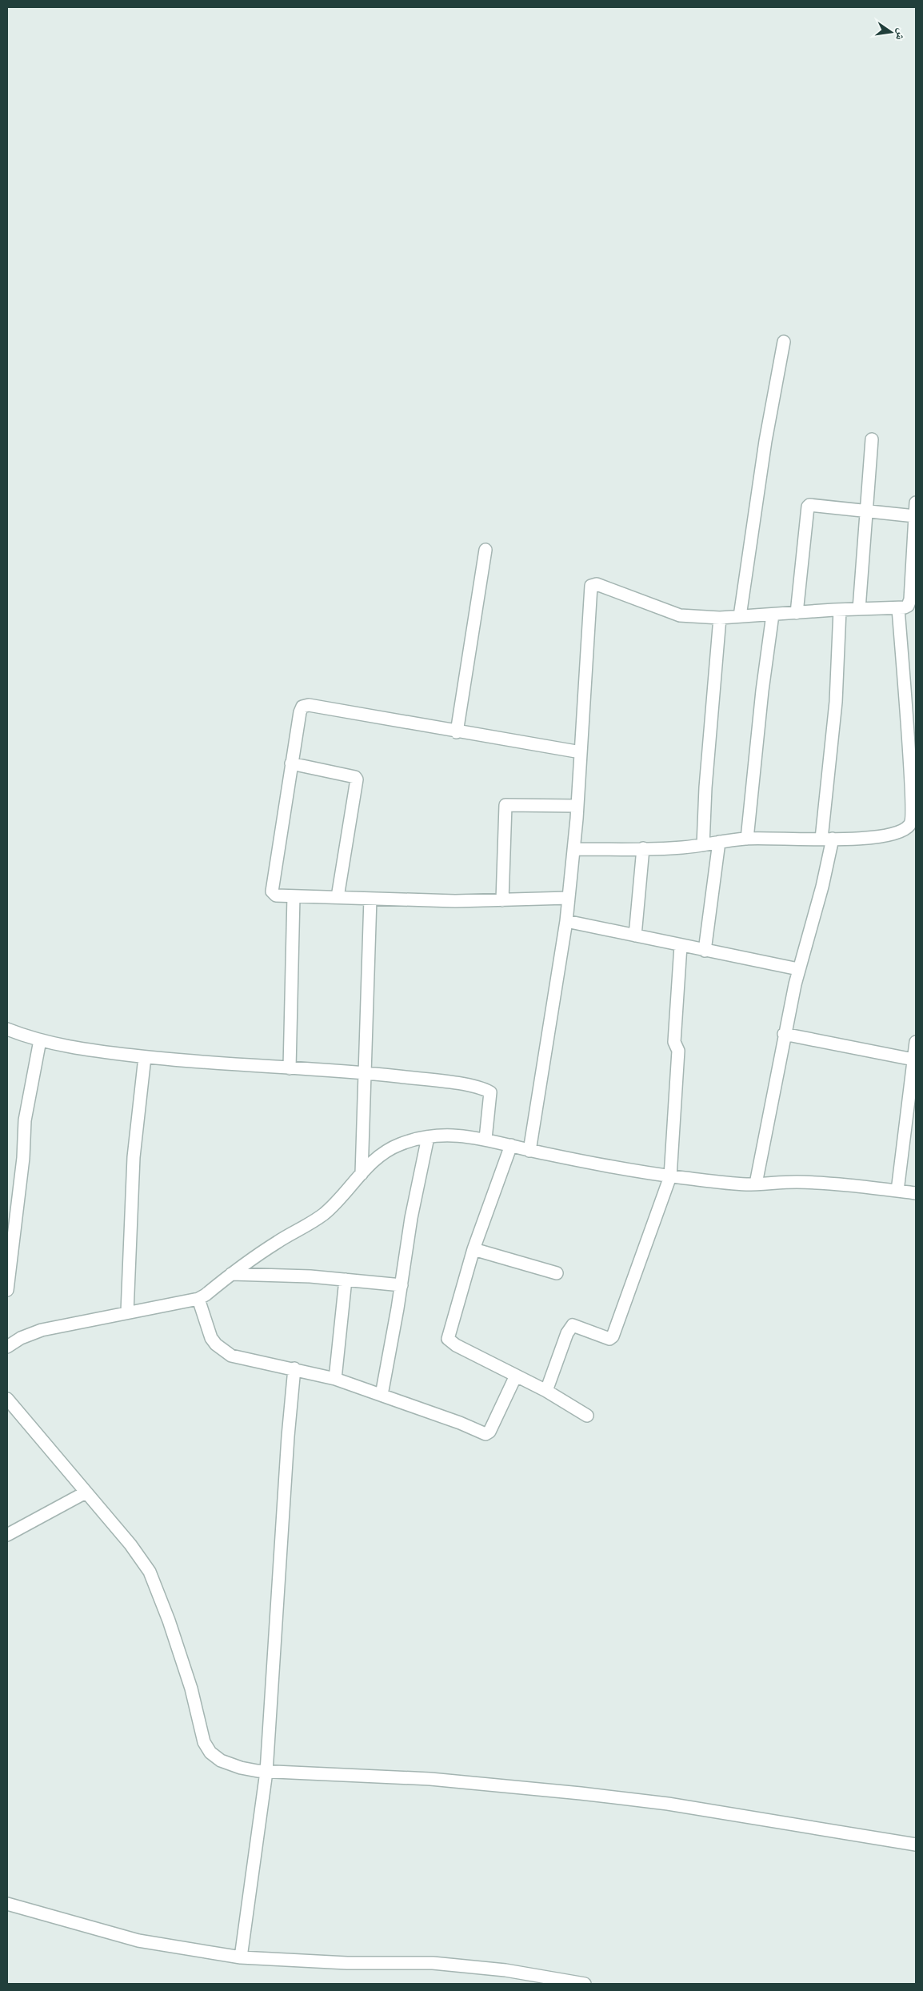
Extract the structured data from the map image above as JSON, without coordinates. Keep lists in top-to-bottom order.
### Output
{
  "north": "right"
}
